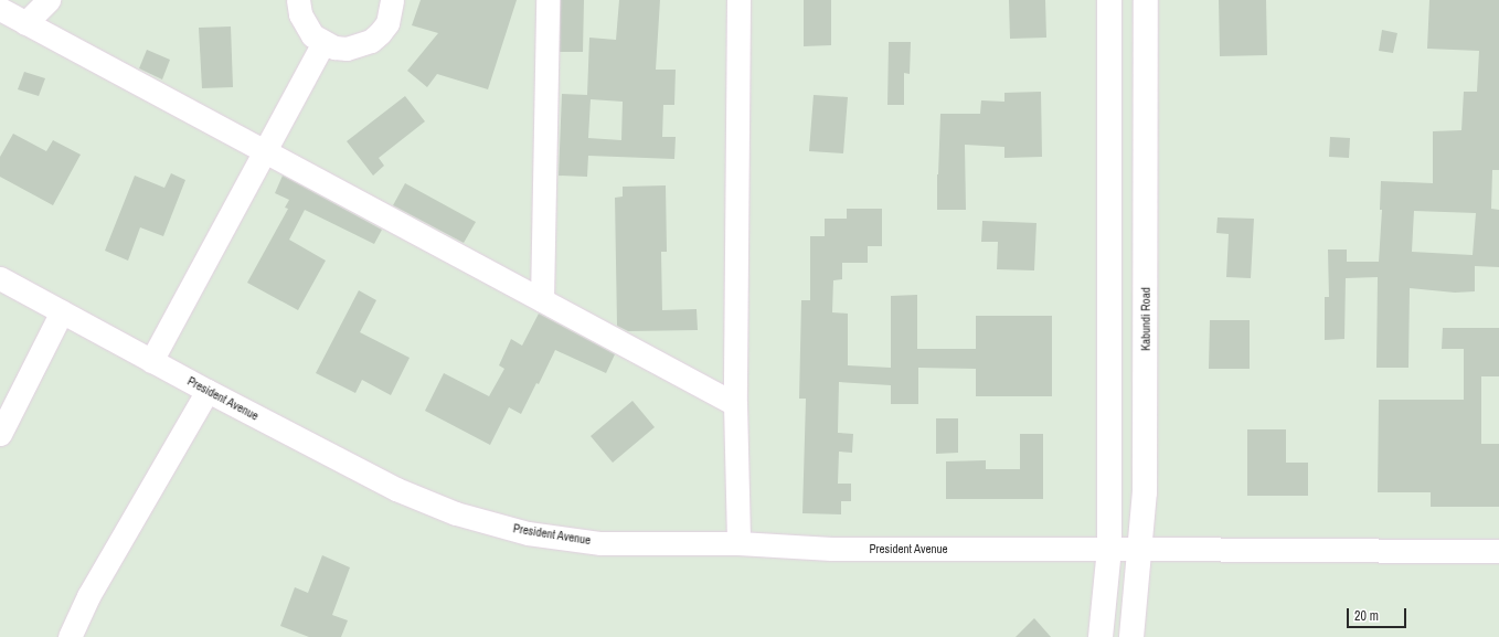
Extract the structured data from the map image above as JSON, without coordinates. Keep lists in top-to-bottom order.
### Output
{
  "streets": {
    "street": ["Kabundi Road", "President Avenue"]
  },
  "crossings": [
    ["Kabundi Road", "President Avenue"]
  ],
  "scale_bar": "20 m"
}
